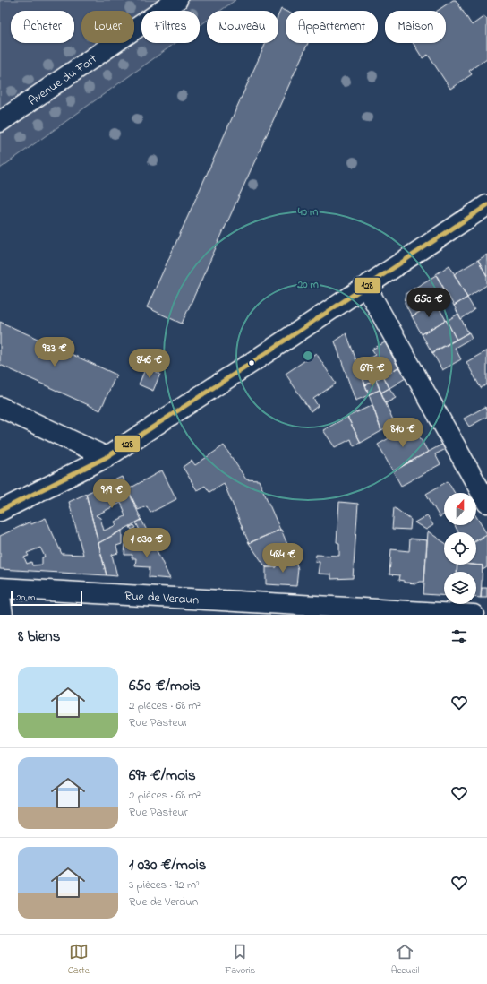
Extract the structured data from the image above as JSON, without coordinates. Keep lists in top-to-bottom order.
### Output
{
  "streets": {
    "street": ["Avenue du Fort", "Rue de Verdun"]
  },
  "lines": ["transit line 128"],
  "scale_bar": "20 m",
  "north": "top",
  "page": {
    "chip": [
      "Acheter",
      "Louer",
      "Filtres",
      "Nouveau",
      "Appartement",
      "Maison"
    ],
    "price": [
      "650 €",
      "933 €",
      "846 €",
      "697 €",
      "810 €",
      "919 €",
      "1 030 €",
      "484 €"
    ],
    "scale": "20 m",
    "heading": "8 biens",
    "list": [
      {
        "name": "650 €/mois",
        "note": "2 pièces · 68 m² · Rue Pasteur"
      },
      {
        "name": "697 €/mois",
        "note": "2 pièces · 68 m² · Rue Pasteur"
      },
      {
        "name": "1 030 €/mois",
        "note": "3 pièces · 92 m² · Rue de Verdun"
      }
    ],
    "tabs": ["Carte", "Favoris", "Accueil"]
  },
  "rings": ["40 m", "20 m"]
}
